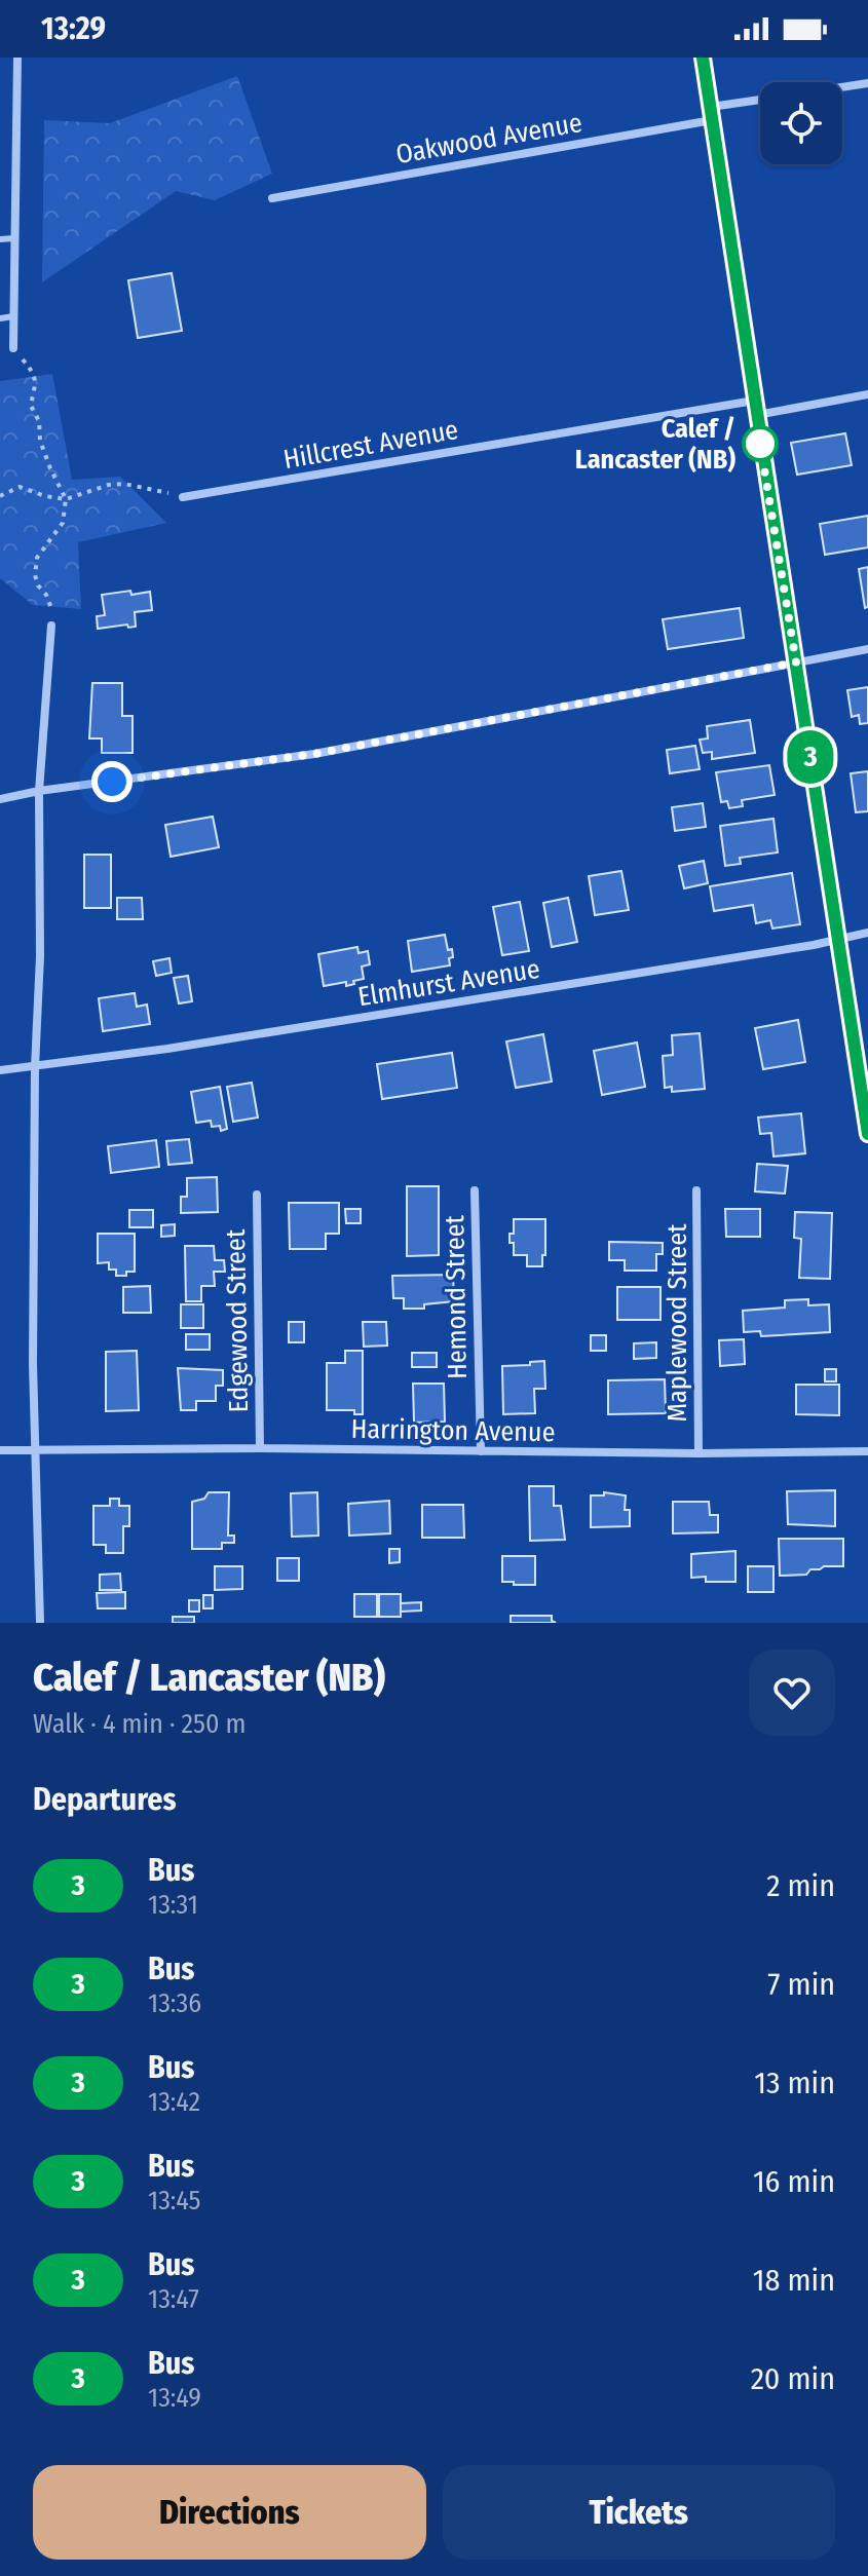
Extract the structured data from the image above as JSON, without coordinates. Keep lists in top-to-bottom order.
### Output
{
  "streets": {
    "street": [
      "Oakwood Avenue",
      "Hillcrest Avenue",
      "Elmhurst Avenue",
      "Hemond Street",
      "Edgewood Street",
      "Maplewood Street",
      "Harrington Avenue"
    ]
  },
  "crossings": [
    ["Hemond Street", "Harrington Avenue"],
    ["Edgewood Street", "Harrington Avenue"],
    ["Maplewood Street", "Harrington Avenue"]
  ],
  "places": ["Calef / Lancaster (NB)"],
  "lines": ["bus line 3"],
  "page": {
    "status": "13:29",
    "on_map": "3",
    "heading": [
      ["Calef / Lancaster (NB)", "Walk · 4 min · 250 m"],
      "Departures"
    ],
    "list": [
      {
        "mark": "3",
        "name": "Bus",
        "note": "13:31",
        "value": "2 min"
      },
      {
        "mark": "3",
        "name": "Bus",
        "note": "13:36",
        "value": "7 min"
      },
      {
        "mark": "3",
        "name": "Bus",
        "note": "13:42",
        "value": "13 min"
      },
      {
        "mark": "3",
        "name": "Bus",
        "note": "13:45",
        "value": "16 min"
      },
      {
        "mark": "3",
        "name": "Bus",
        "note": "13:47",
        "value": "18 min"
      },
      {
        "mark": "3",
        "name": "Bus",
        "note": "13:49",
        "value": "20 min"
      }
    ],
    "buttons": ["Directions", "Tickets"]
  }
}
